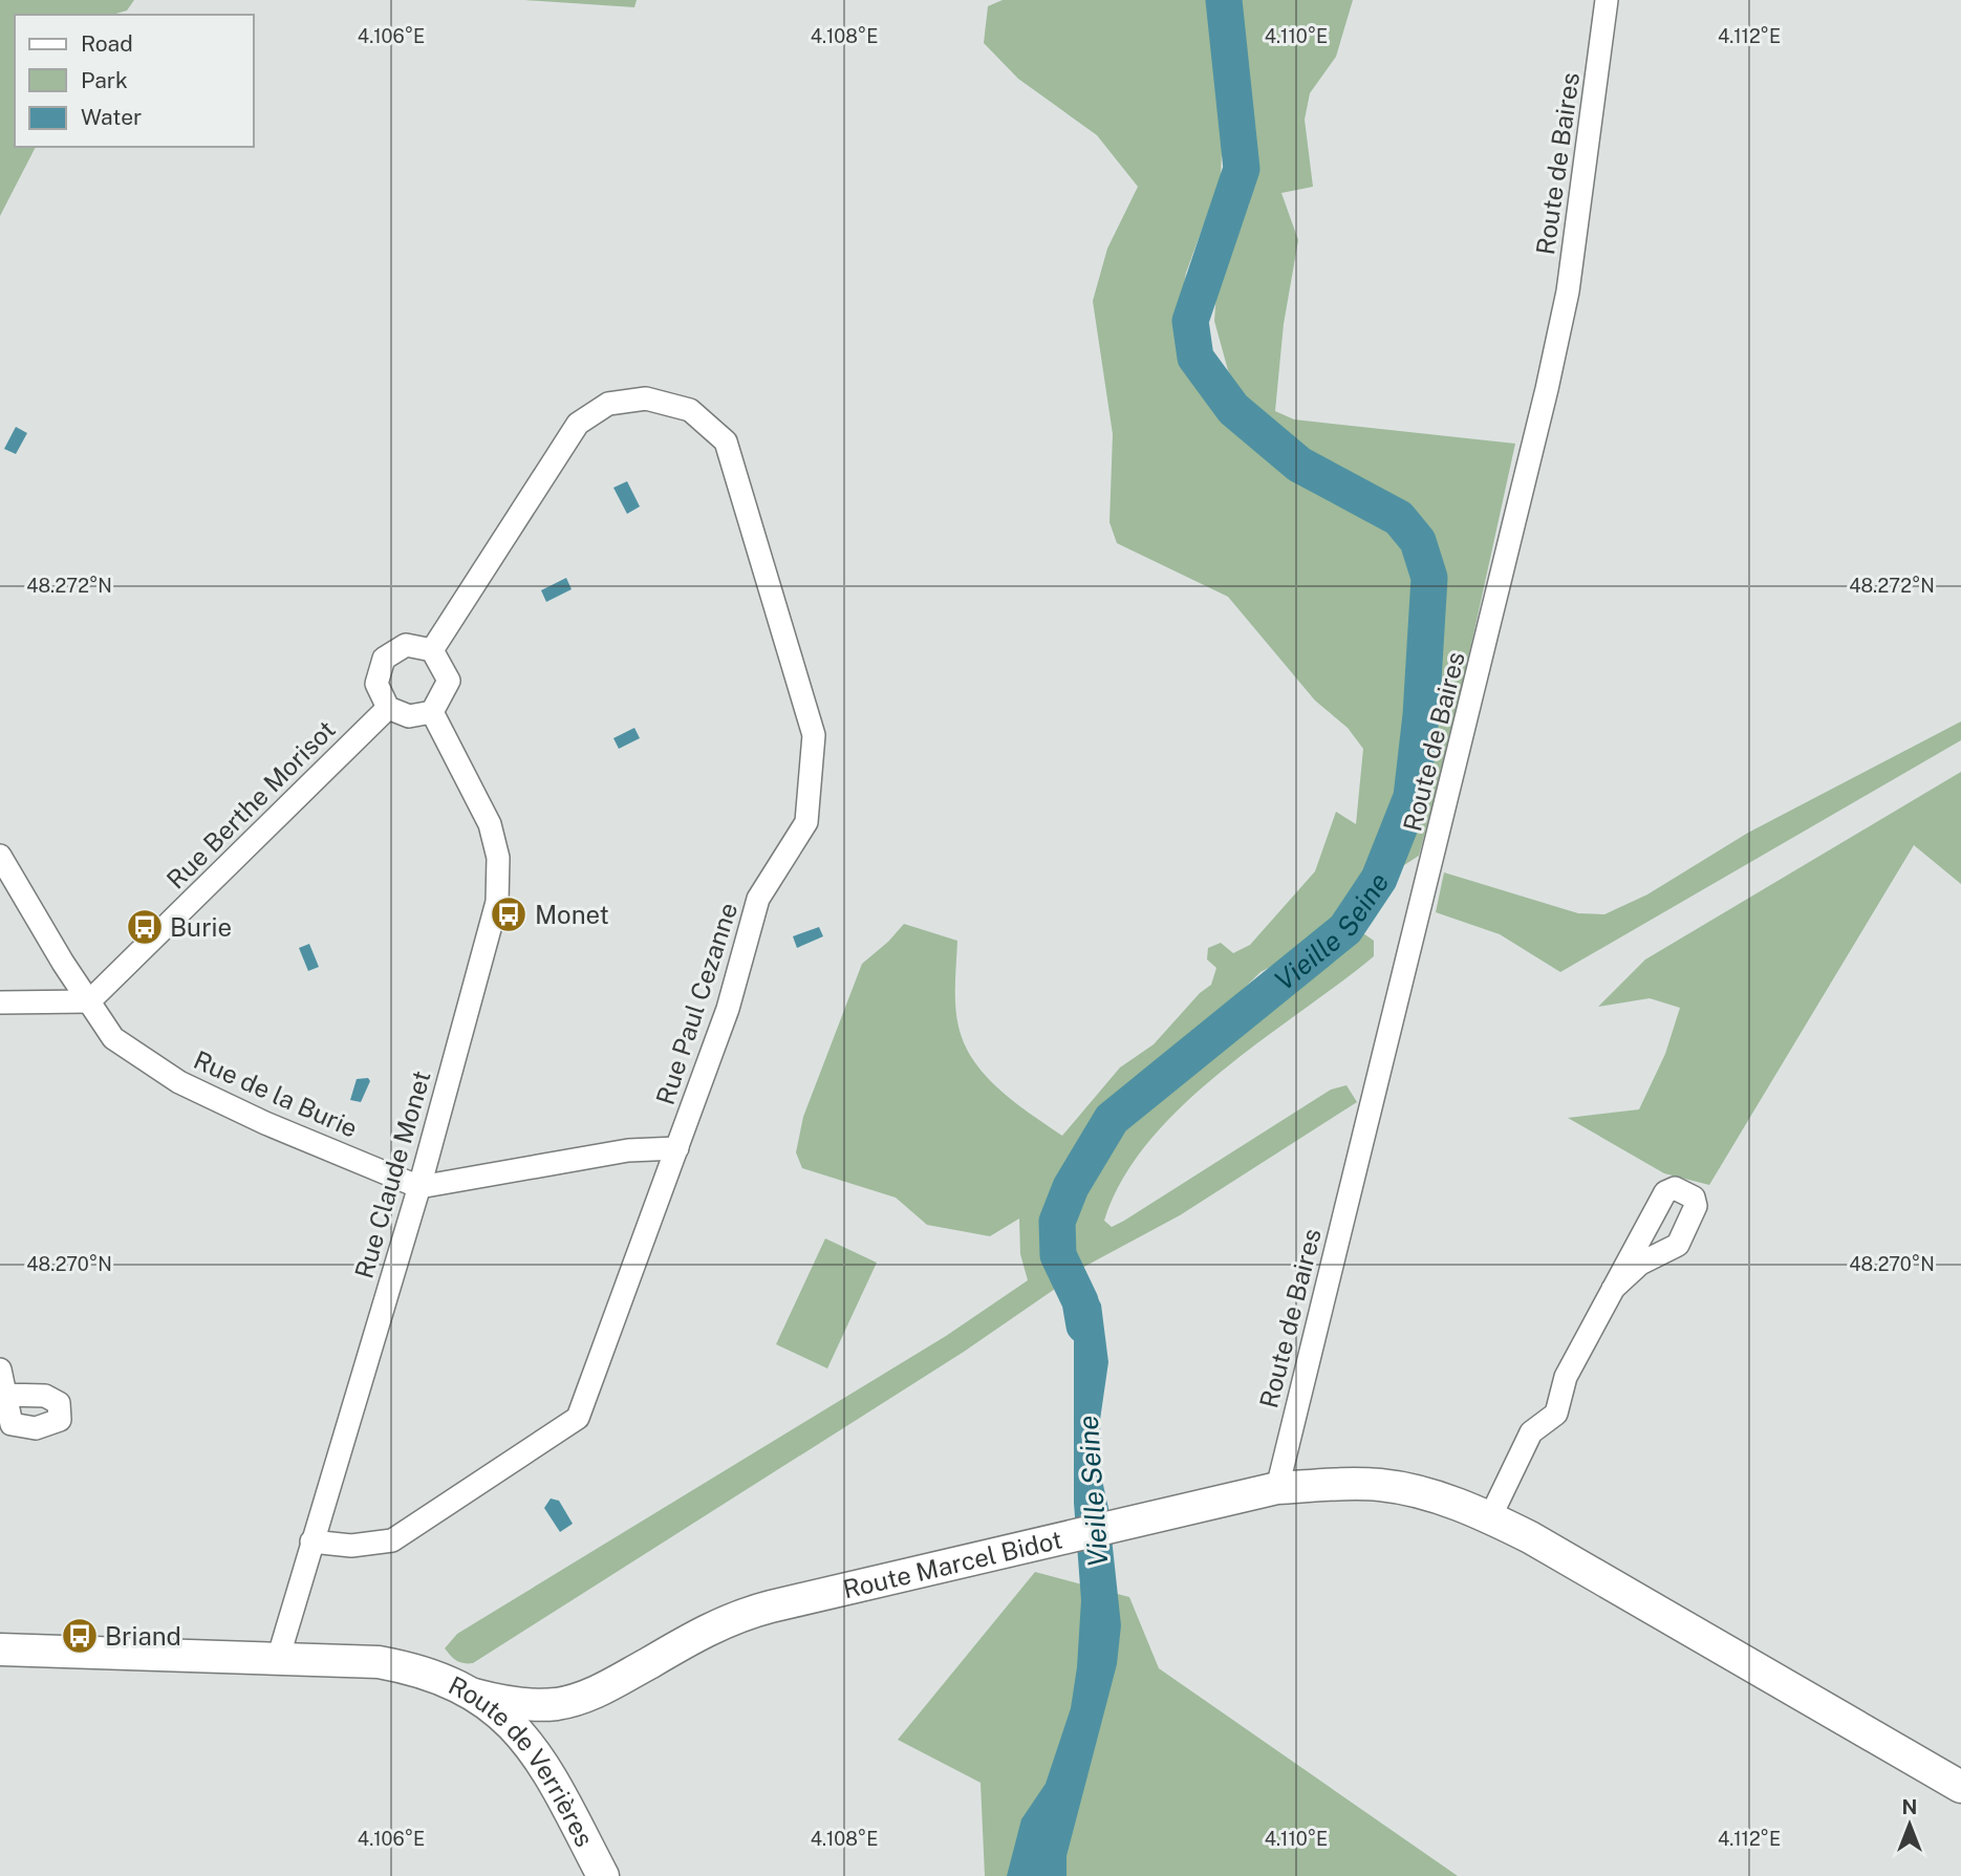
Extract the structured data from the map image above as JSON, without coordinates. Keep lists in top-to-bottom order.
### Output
{
  "streets": {
    "street": [
      "Route de Baires",
      "Rue Berthe Morisot",
      "Rue Paul Cezanne",
      "Rue de la Burie",
      "Rue Claude Monet",
      "Route Marcel Bidot",
      "Route de Verrières"
    ]
  },
  "crossings": [
    ["Route de Baires", "Route Marcel Bidot"],
    ["Rue Berthe Morisot", "Rue Paul Cezanne"],
    ["Rue Berthe Morisot", "Rue de la Burie"],
    ["Rue Berthe Morisot", "Rue Claude Monet"],
    ["Rue Paul Cezanne", "Rue Claude Monet"],
    ["Rue de la Burie", "Rue Claude Monet"],
    ["Rue Claude Monet", "Route de Verrières"],
    ["Route Marcel Bidot", "Route de Verrières"]
  ],
  "water": ["Vieille Seine"],
  "places": {
    "bus stop": ["Monet", "Burie", "Briand"]
  },
  "legend": ["Road", "Park", "Water"],
  "north": "top",
  "coordinates": [
    "4.106°E",
    "4.108°E",
    "4.110°E",
    "4.112°E",
    "48.272°N",
    "48.270°N"
  ]
}
